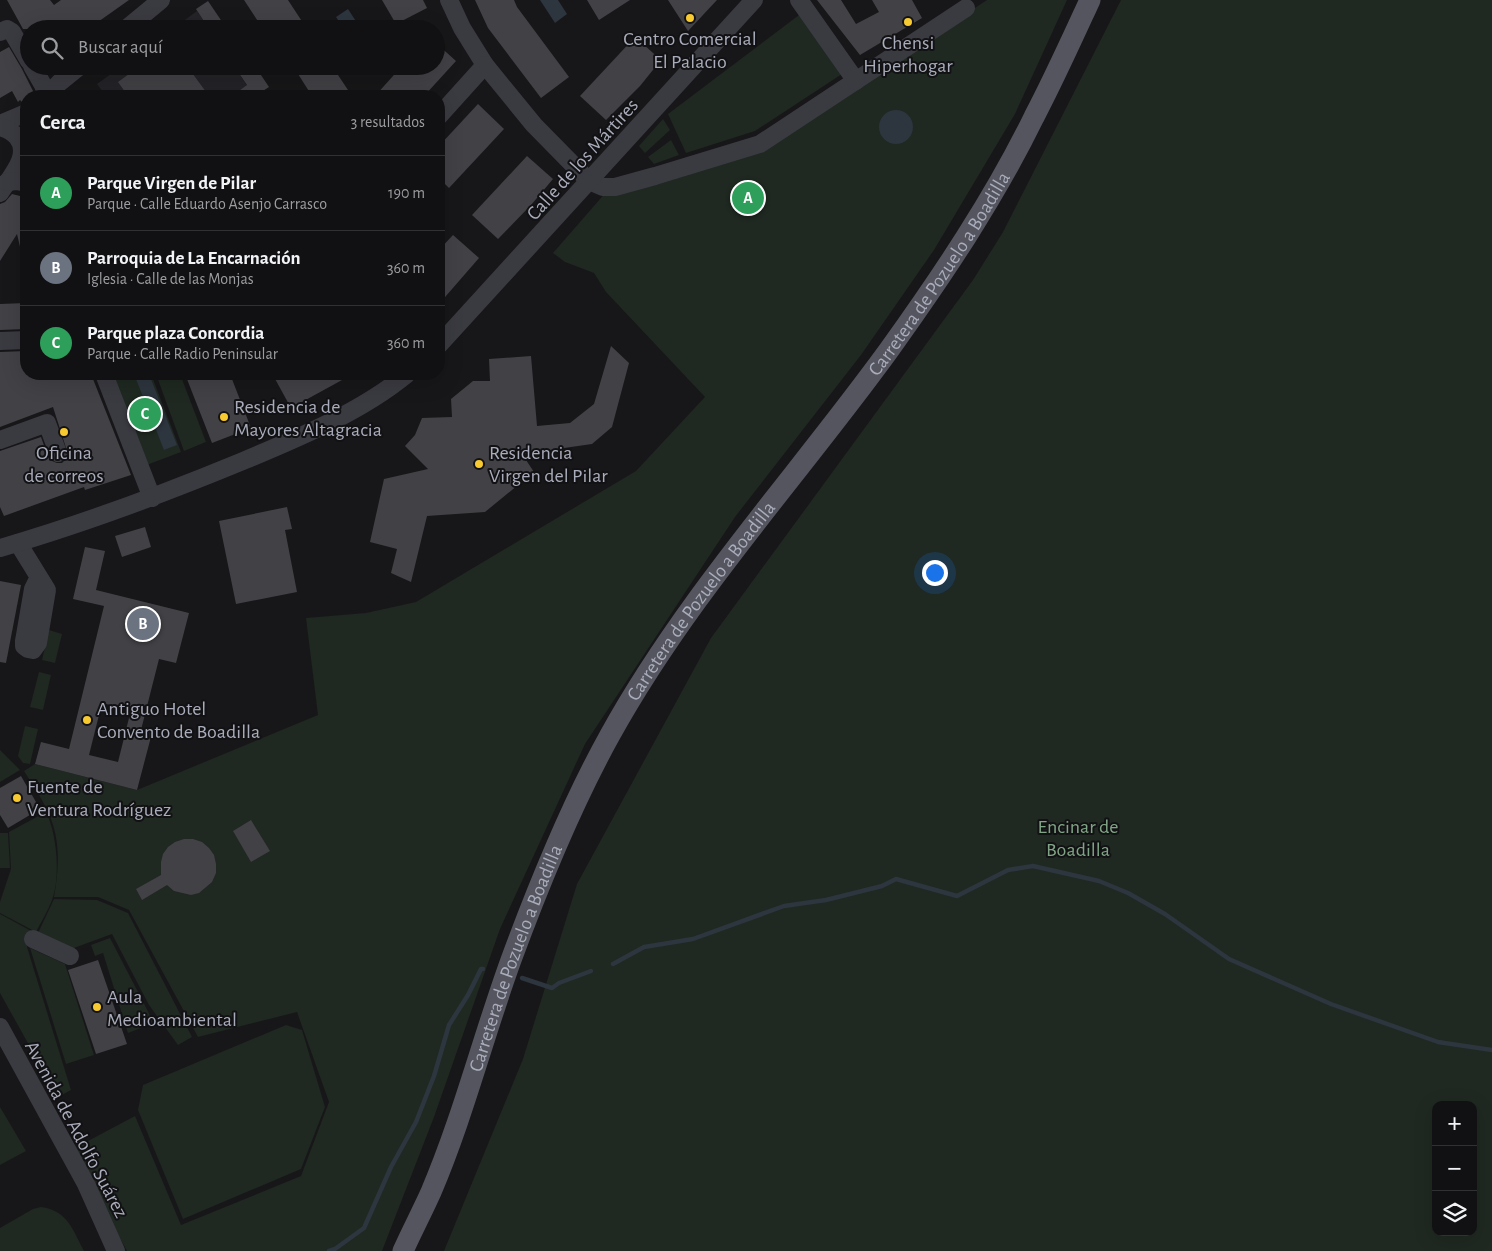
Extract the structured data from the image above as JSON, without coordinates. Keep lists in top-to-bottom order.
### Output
{
  "streets": {
    "main road": ["Carretera de Pozuelo a Boadilla"],
    "street": ["Calle de los Mártires", "Avenida de Adolfo Suárez"]
  },
  "parks": ["Encinar de Boadilla"],
  "places": [
    "Centro Comercial El Palacio",
    "Chensi Hiperhogar",
    "Residencia de Mayores Altagracia",
    "Oficina de correos",
    "Residencia Virgen del Pilar",
    "Antiguo Hotel Convento de Boadilla",
    "Fuente de Ventura Rodríguez",
    "Aula Medioambiental"
  ],
  "page": {
    "search": "Buscar aquí",
    "heading": ["Cerca", "3 resultados"],
    "list": [
      {
        "mark": "A",
        "name": "Parque Virgen de Pilar",
        "note": "Parque · Calle Eduardo Asenjo Carrasco",
        "value": "190 m"
      },
      {
        "mark": "B",
        "name": "Parroquia de La Encarnación",
        "note": "Iglesia · Calle de las Monjas",
        "value": "360 m"
      },
      {
        "mark": "C",
        "name": "Parque plaza Concordia",
        "note": "Parque · Calle Radio Peninsular",
        "value": "360 m"
      }
    ],
    "pins": ["A", "C", "B"],
    "map_buttons": ["+", "−"]
  }
}
